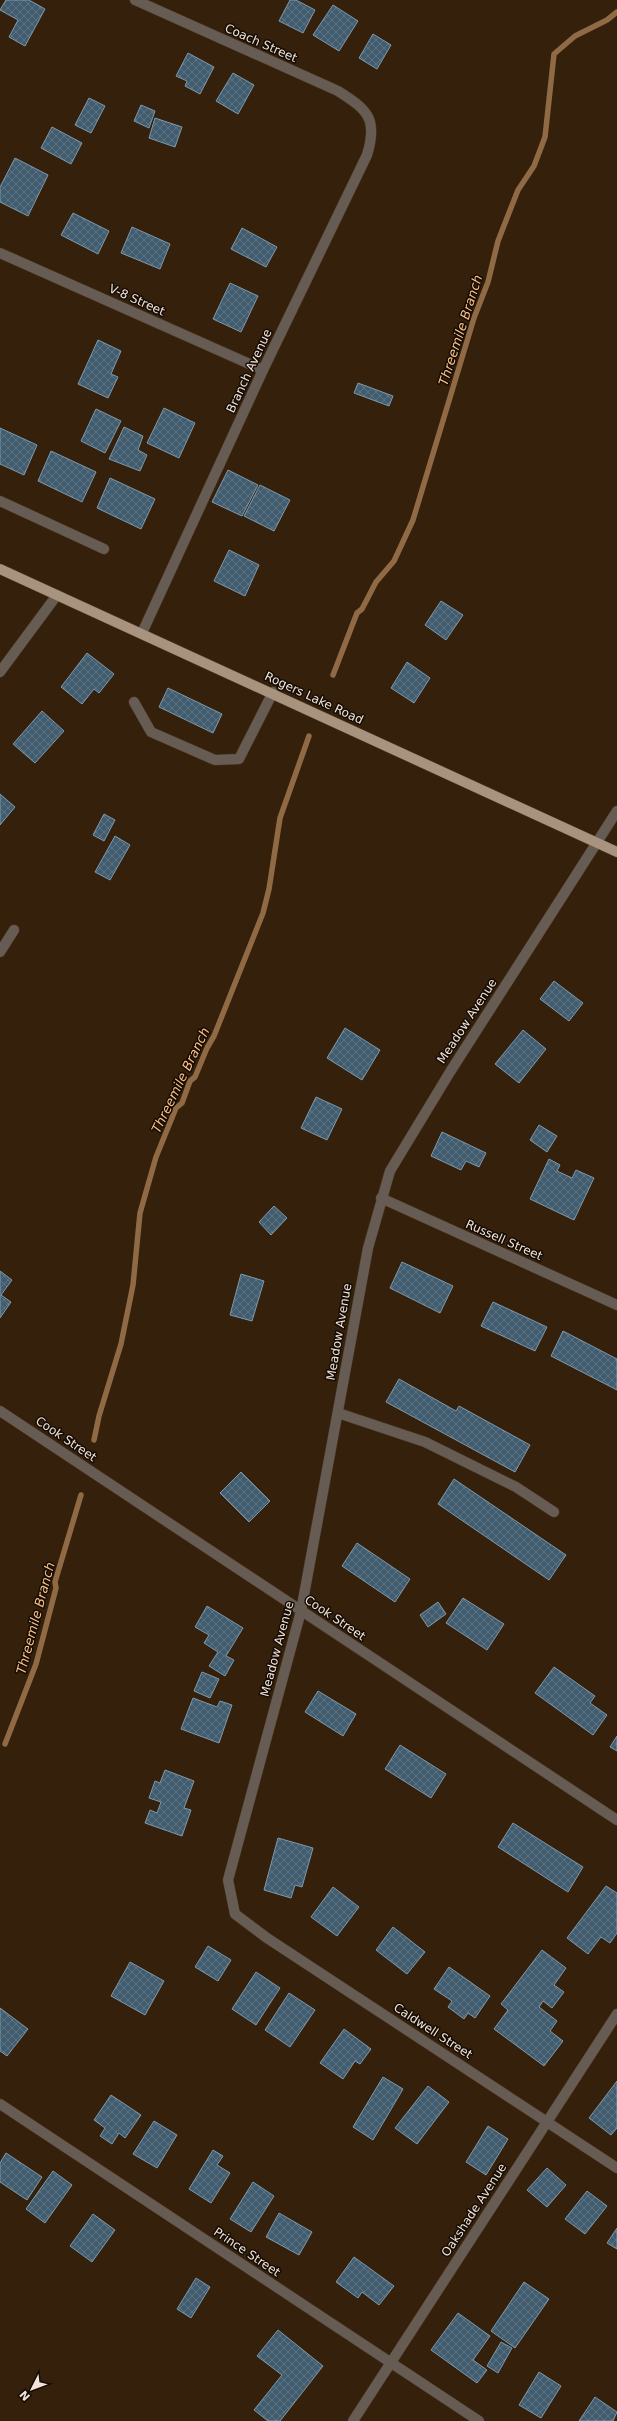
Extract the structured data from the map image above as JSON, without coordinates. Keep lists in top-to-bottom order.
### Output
{
  "streets": {
    "main road": ["Rogers Lake Road"],
    "street": [
      "Coach Street",
      "V-8 Street",
      "Branch Avenue",
      "Meadow Avenue",
      "Russell Street",
      "Cook Street",
      "Caldwell Street",
      "Oakshade Avenue",
      "Prince Street"
    ]
  },
  "crossings": [
    ["Coach Street", "Branch Avenue"],
    ["V-8 Street", "Branch Avenue"],
    ["Branch Avenue", "Rogers Lake Road"],
    ["Rogers Lake Road", "Meadow Avenue"],
    ["Meadow Avenue", "Russell Street"],
    ["Meadow Avenue", "Cook Street"],
    ["Meadow Avenue", "Caldwell Street"],
    ["Caldwell Street", "Oakshade Avenue"],
    ["Oakshade Avenue", "Prince Street"]
  ],
  "water": ["Threemile Branch"],
  "north": "bottom left"
}
